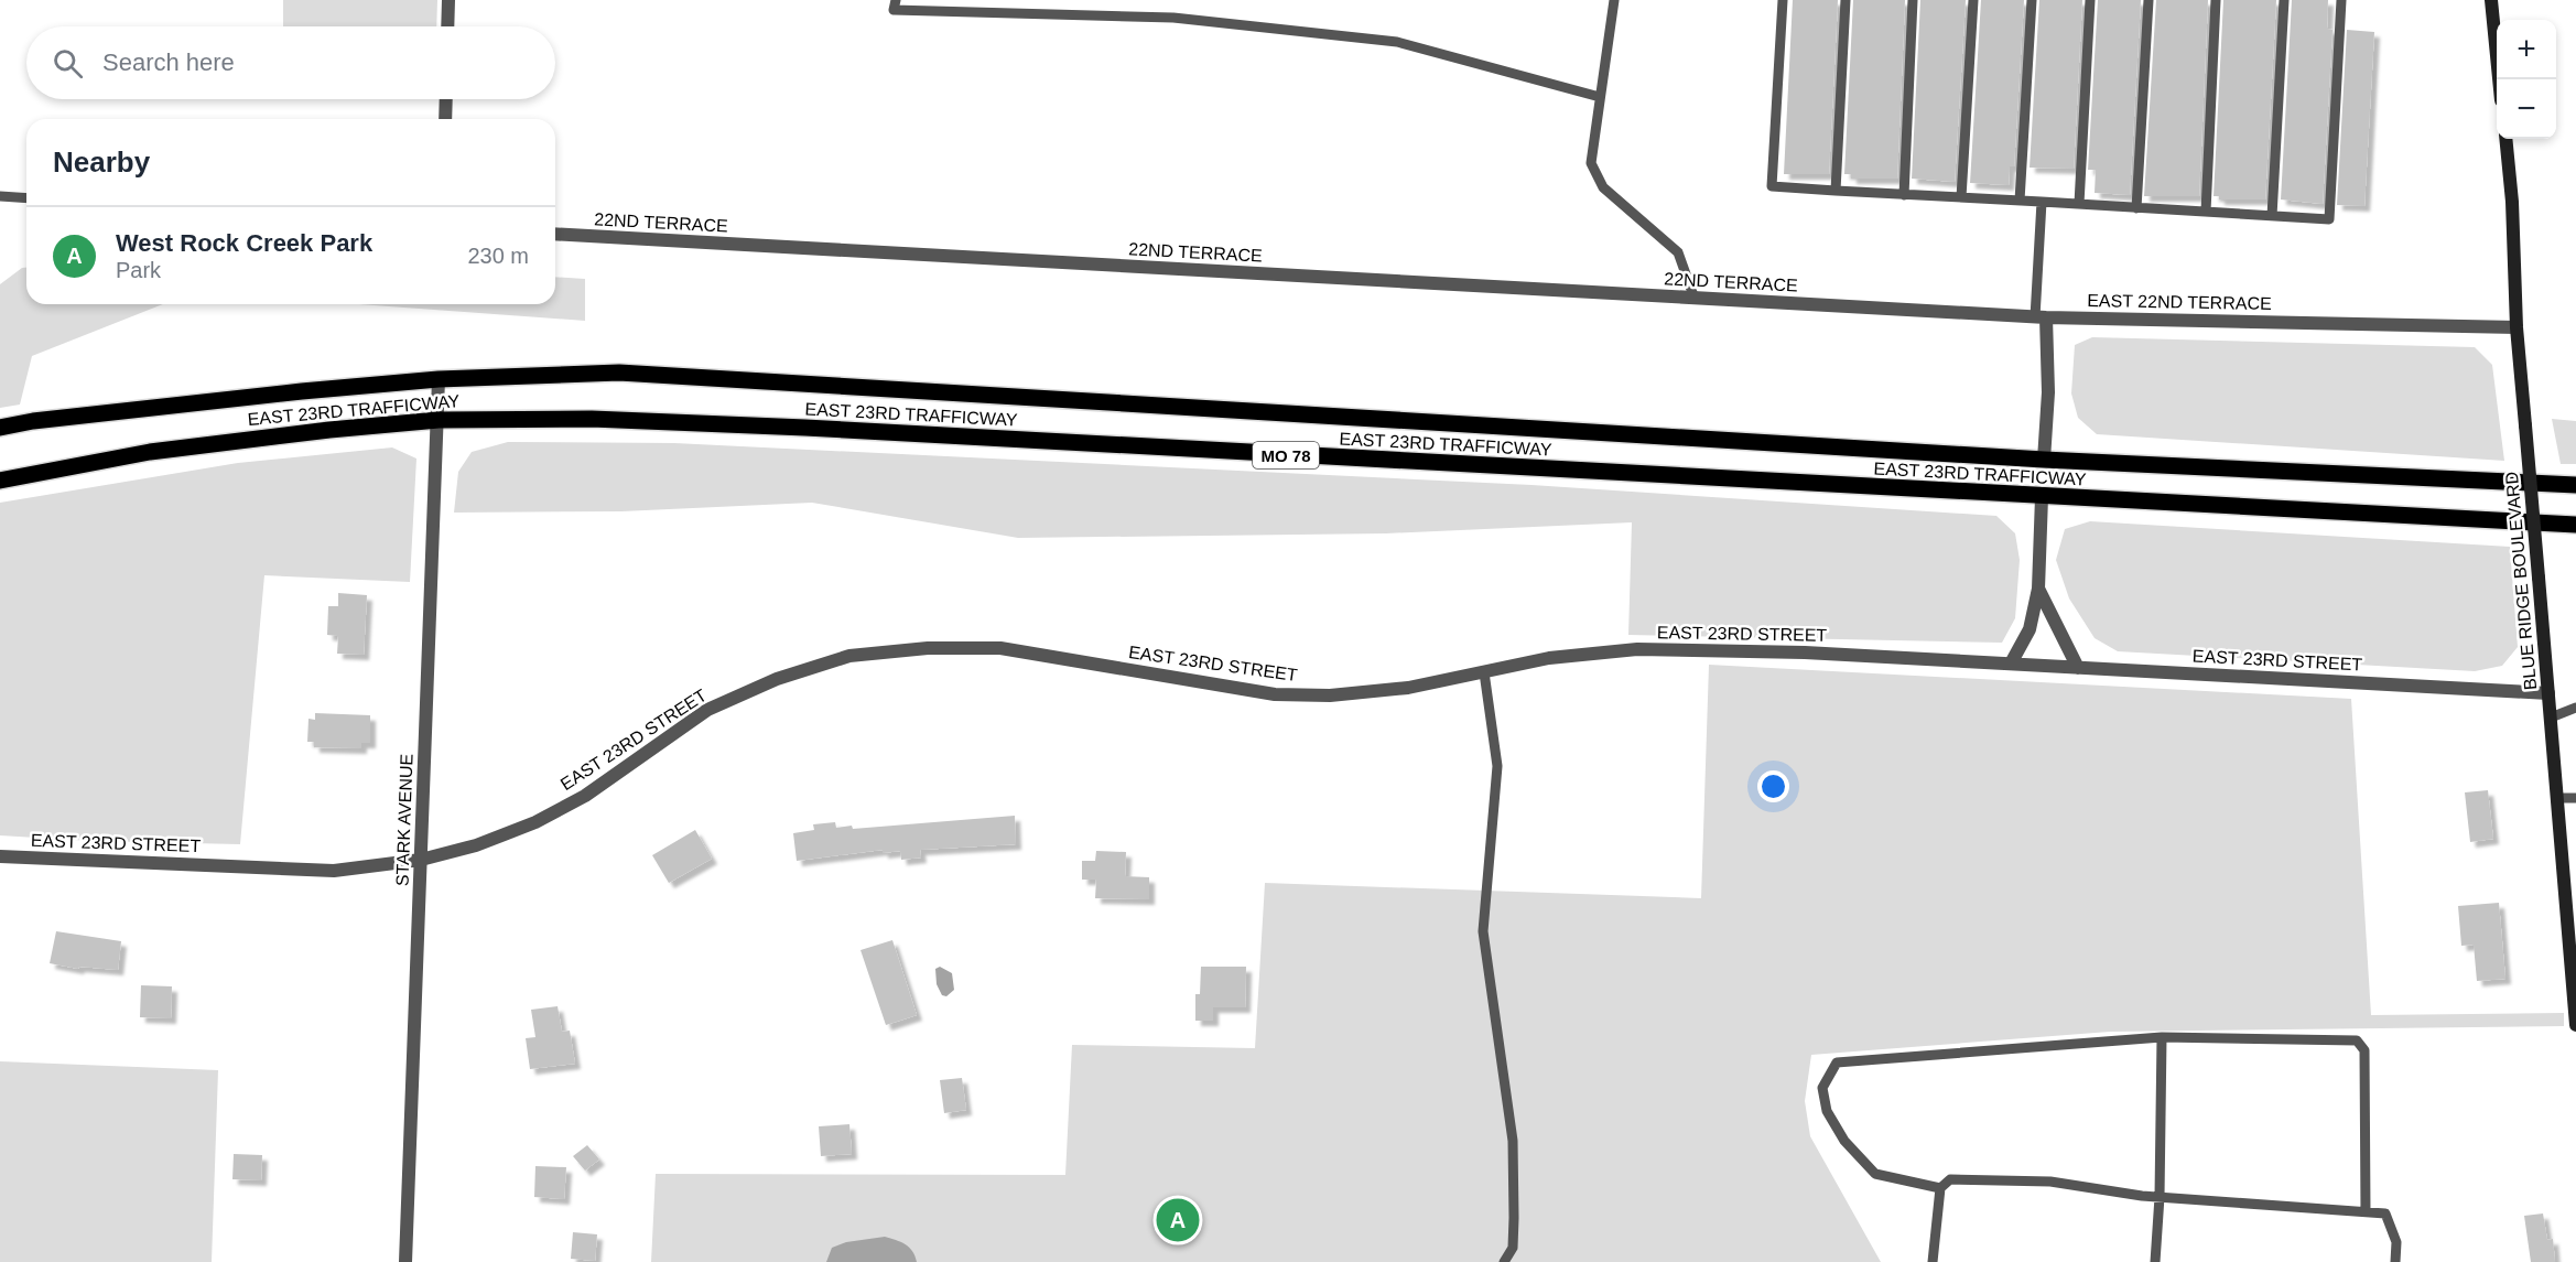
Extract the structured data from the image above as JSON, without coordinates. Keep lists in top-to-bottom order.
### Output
{
  "streets": {
    "main road": ["EAST 23RD TRAFFICWAY", "MO 78", "BLUE RIDGE BOULEVARD"],
    "street": [
      "22ND TERRACE",
      "EAST 22ND TERRACE",
      "EAST 23RD STREET",
      "STARK AVENUE"
    ]
  },
  "crossings": [
    ["22ND TERRACE", "EAST 22ND TERRACE"],
    ["EAST 22ND TERRACE", "BLUE RIDGE BOULEVARD"],
    ["EAST 23RD TRAFFICWAY", "STARK AVENUE"],
    ["BLUE RIDGE BOULEVARD", "EAST 23RD STREET"],
    ["EAST 23RD STREET", "STARK AVENUE"]
  ],
  "page": {
    "map_buttons": ["+", "−"],
    "search": "Search here",
    "heading": "Nearby",
    "list": [
      {
        "mark": "A",
        "name": "West Rock Creek Park",
        "note": "Park",
        "value": "230 m"
      }
    ],
    "pins": "A"
  }
}
